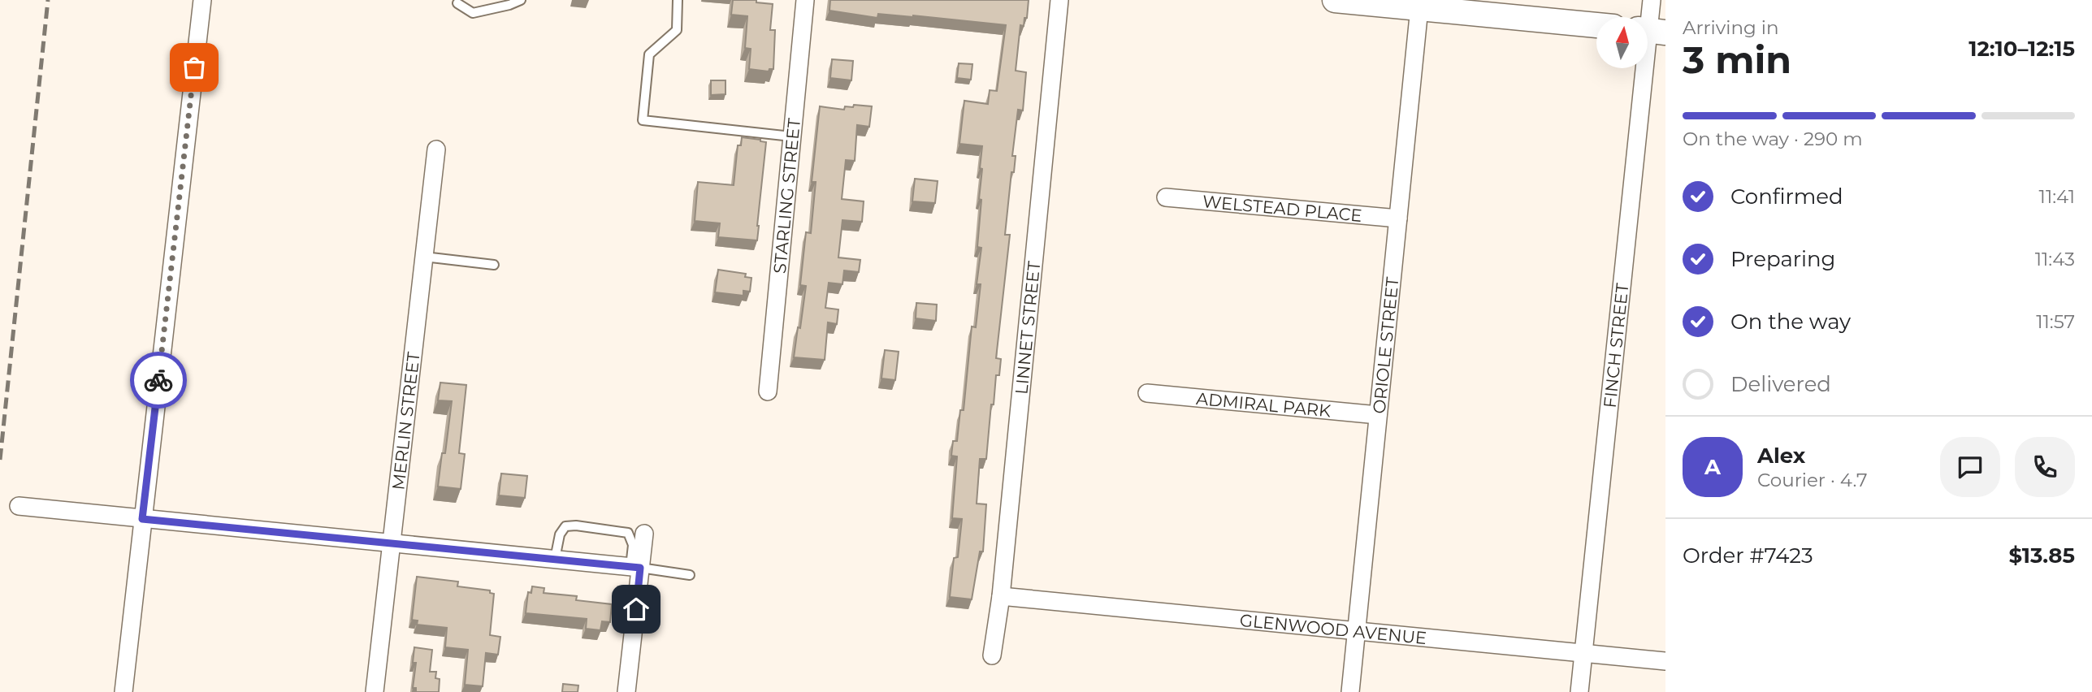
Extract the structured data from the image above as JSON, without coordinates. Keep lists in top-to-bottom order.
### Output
{
  "streets": {
    "street": [
      "STARLING STREET",
      "WELSTEAD PLACE",
      "LINNET STREET",
      "ORIOLE STREET",
      "FINCH STREET",
      "ADMIRAL PARK",
      "MERLIN STREET",
      "GLENWOOD AVENUE"
    ]
  },
  "crossings": [
    ["WELSTEAD PLACE", "ORIOLE STREET"],
    ["LINNET STREET", "GLENWOOD AVENUE"],
    ["ORIOLE STREET", "ADMIRAL PARK"],
    ["ORIOLE STREET", "GLENWOOD AVENUE"],
    ["FINCH STREET", "GLENWOOD AVENUE"]
  ],
  "north": "top",
  "page": {
    "heading": ["3 min", "Arriving in", "12:10–12:15"],
    "panel": [
      "Alex",
      "Courier · 4.7",
      "Order #7423",
      "$13.85"
    ],
    "bar": "On the way · 290 m",
    "list": [
      ["Confirmed", "11:41"],
      ["Preparing", "11:43"],
      ["On the way", "11:57"],
      "Delivered"
    ],
    "round": "A"
  }
}
